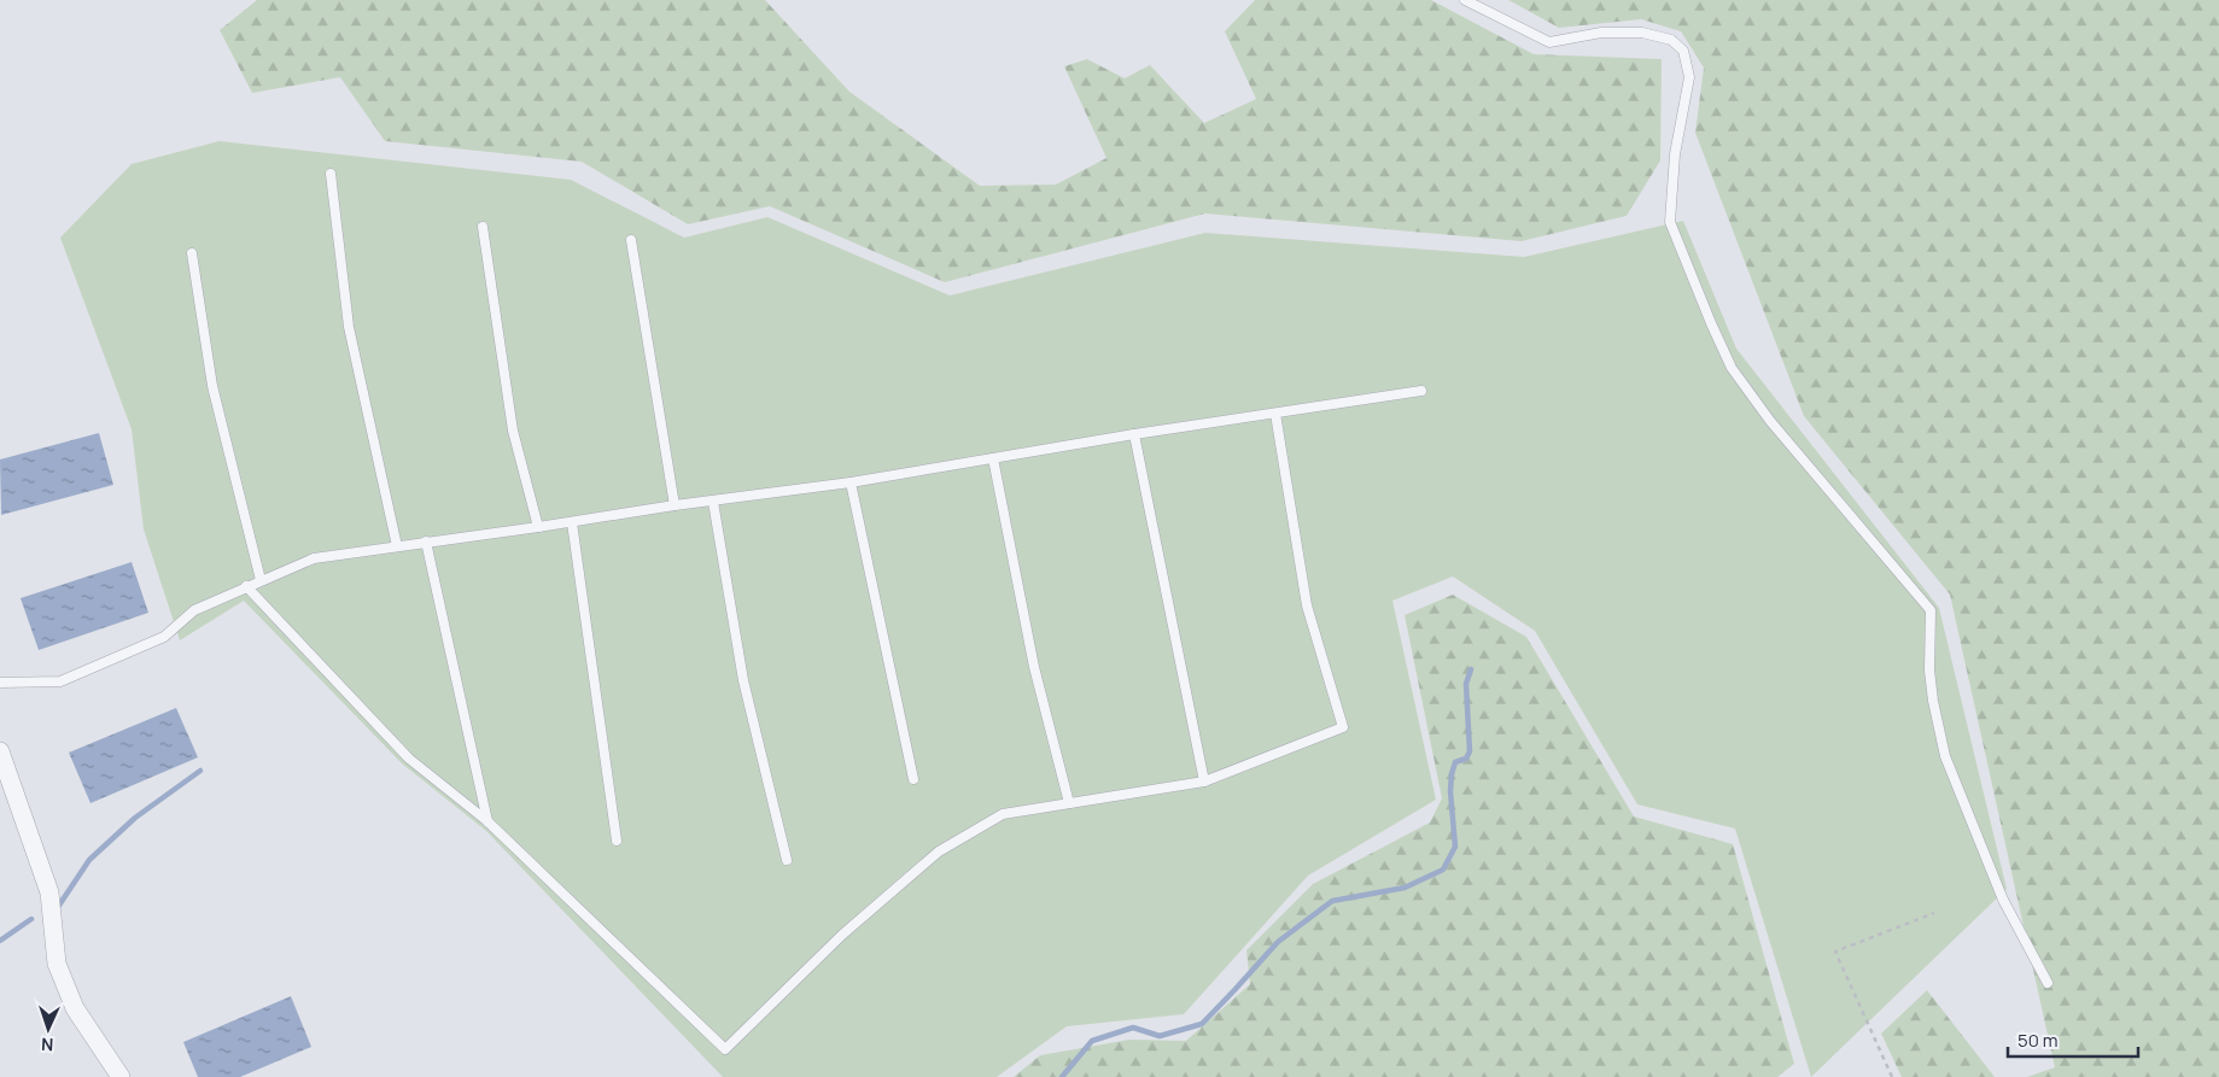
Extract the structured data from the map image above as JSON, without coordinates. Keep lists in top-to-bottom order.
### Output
{
  "scale_bar": "50 m",
  "north": "bottom"
}
